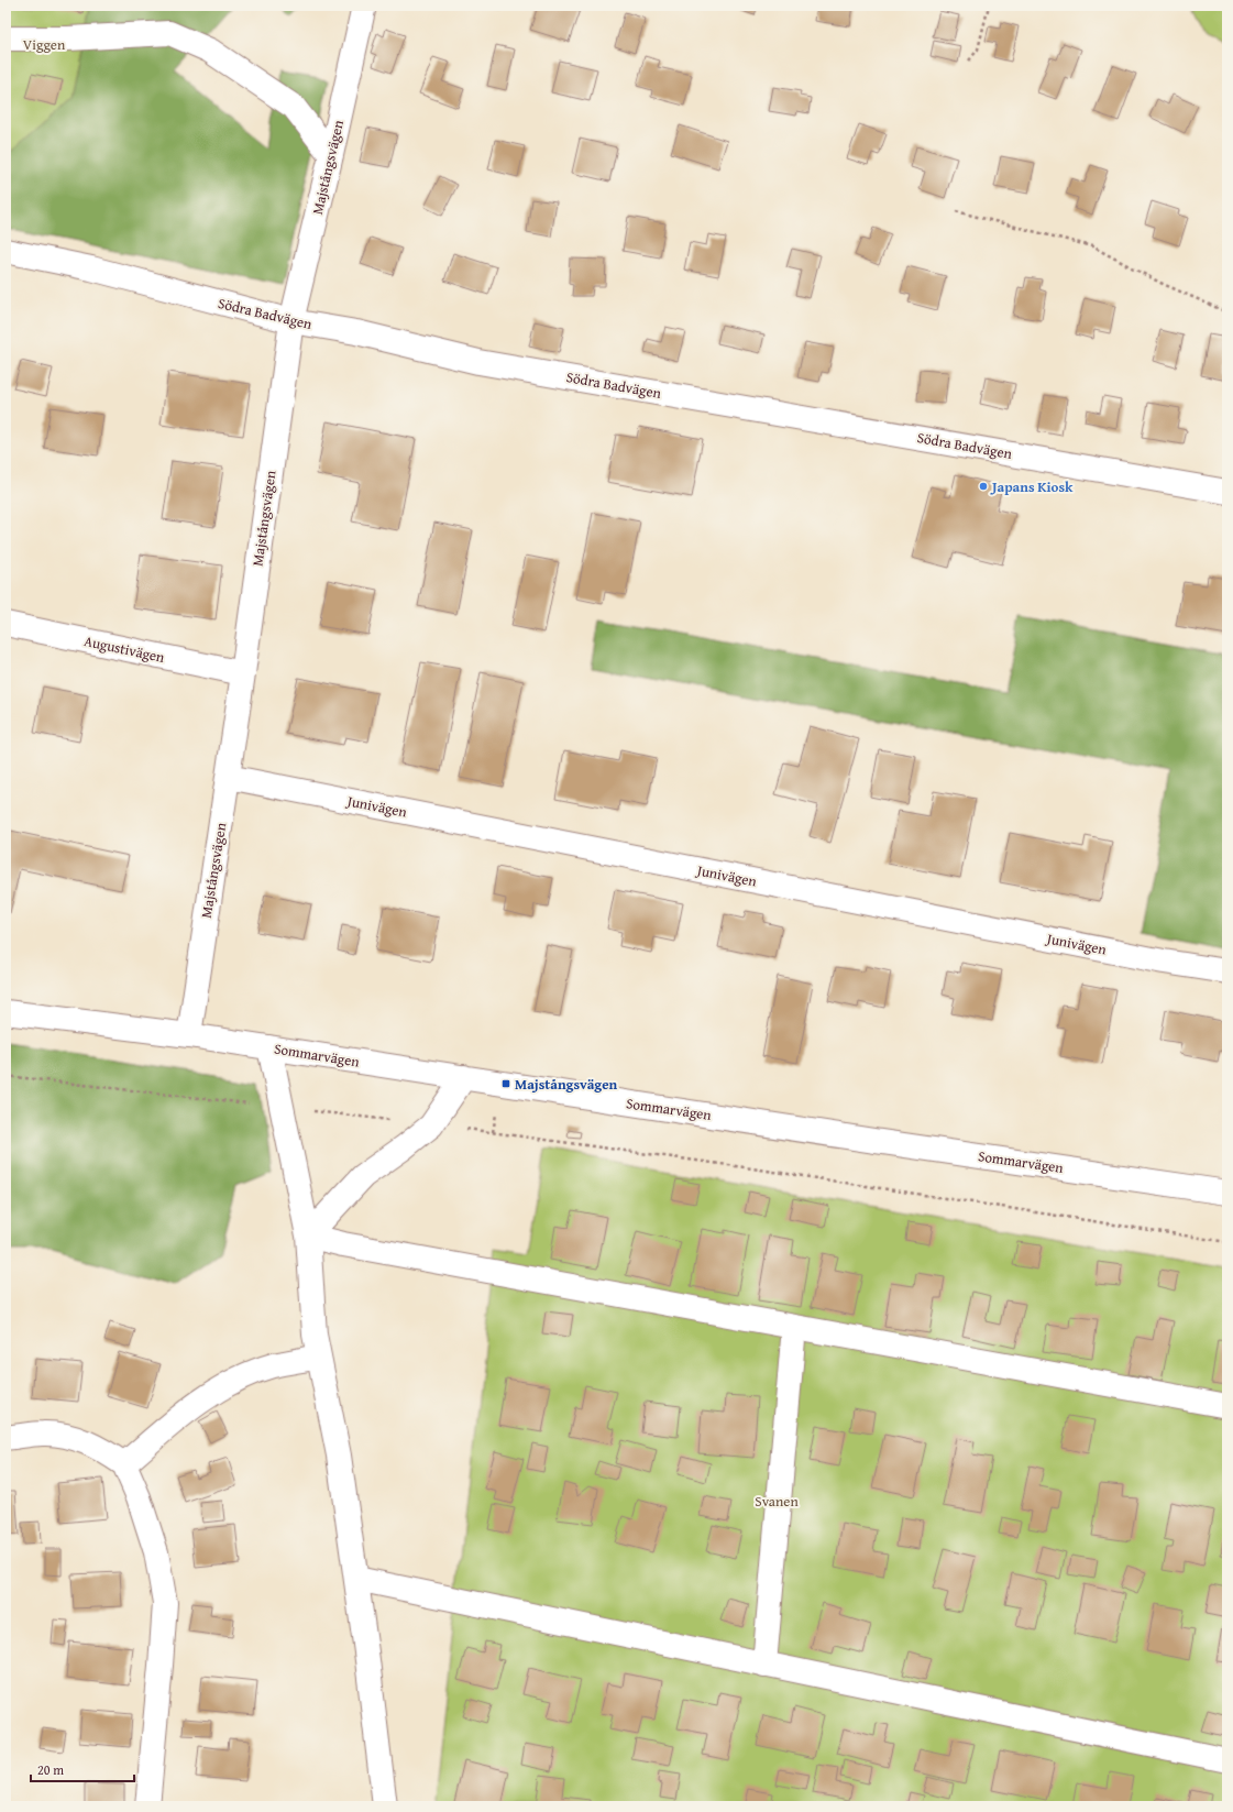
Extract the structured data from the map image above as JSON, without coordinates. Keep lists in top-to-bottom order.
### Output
{
  "streets": {
    "street": [
      "Majstångsvägen",
      "Södra Badvägen",
      "Augustivägen",
      "Junivägen",
      "Sommarvägen"
    ]
  },
  "crossings": [
    ["Majstångsvägen", "Södra Badvägen"],
    ["Majstångsvägen", "Augustivägen"],
    ["Majstångsvägen", "Junivägen"],
    ["Majstångsvägen", "Sommarvägen"]
  ],
  "parks": ["Viggen", "Svanen"],
  "places": {
    "other": ["Japans Kiosk"],
    "transit": ["Majstångsvägen"]
  },
  "scale_bar": "20 m"
}
